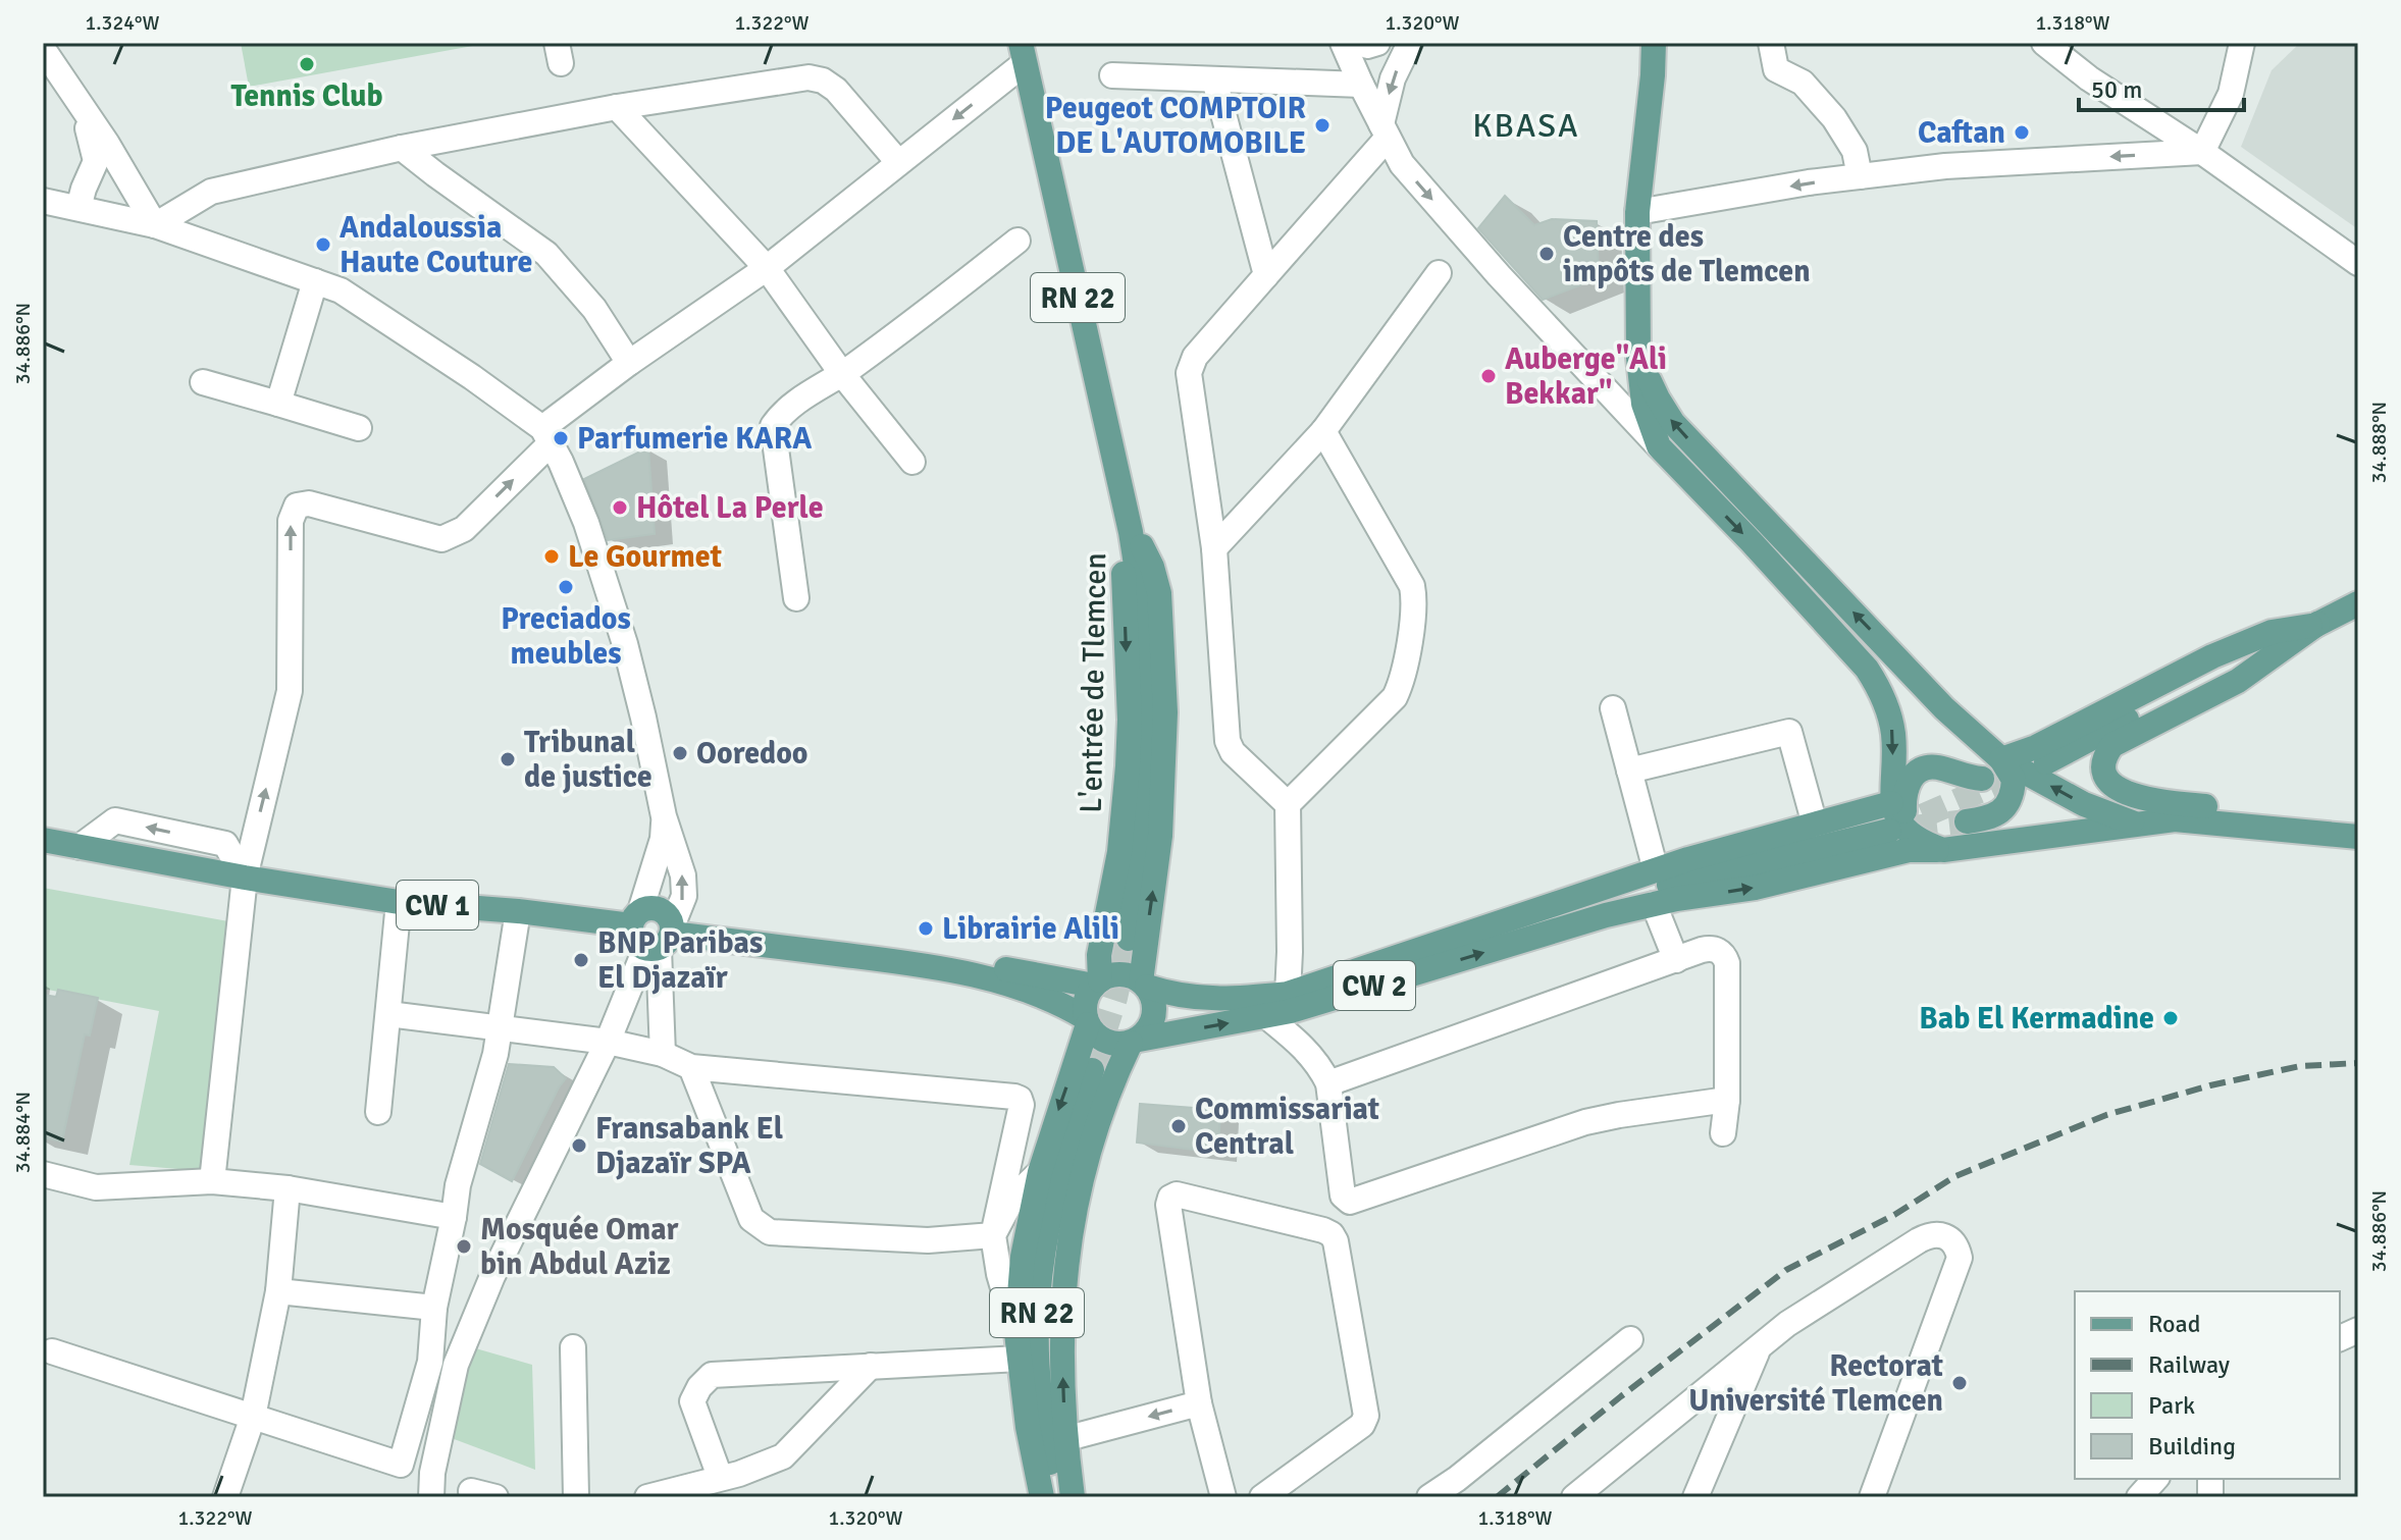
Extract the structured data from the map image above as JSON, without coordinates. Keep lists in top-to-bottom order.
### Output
{
  "streets": {
    "main road": [
      "RN 22",
      "L'entrée de Tlemcen",
      "CW 1",
      "CW 2"
    ]
  },
  "crossings": [
    ["L'entrée de Tlemcen", "CW 2"]
  ],
  "districts": ["KBASA"],
  "places": [
    "Tennis Club",
    "Peugeot COMPTOIR DE L'AUTOMOBILE",
    "Caftan",
    "Andaloussia Haute Couture",
    "Centre des impôts de Tlemcen",
    "Auberge\"Ali Bekkar\"",
    "Parfumerie KARA",
    "Hôtel La Perle",
    "Le Gourmet",
    "Preciados meubles",
    "Ooredoo",
    "Tribunal de justice",
    "Librairie Alili",
    "BNP Paribas El Djazaïr",
    "Bab El Kermadine",
    "Commissariat Central",
    "Fransabank El Djazaïr SPA",
    "Mosquée Omar bin Abdul Aziz",
    "Rectorat Université Tlemcen"
  ],
  "legend": [
    "Road",
    "Railway",
    "Park",
    "Building"
  ],
  "scale_bar": "50 m",
  "coordinates": [
    "1.324°W",
    "1.322°W",
    "1.320°W",
    "1.318°W",
    "34.886°N",
    "34.888°N",
    "34.884°N"
  ]
}
